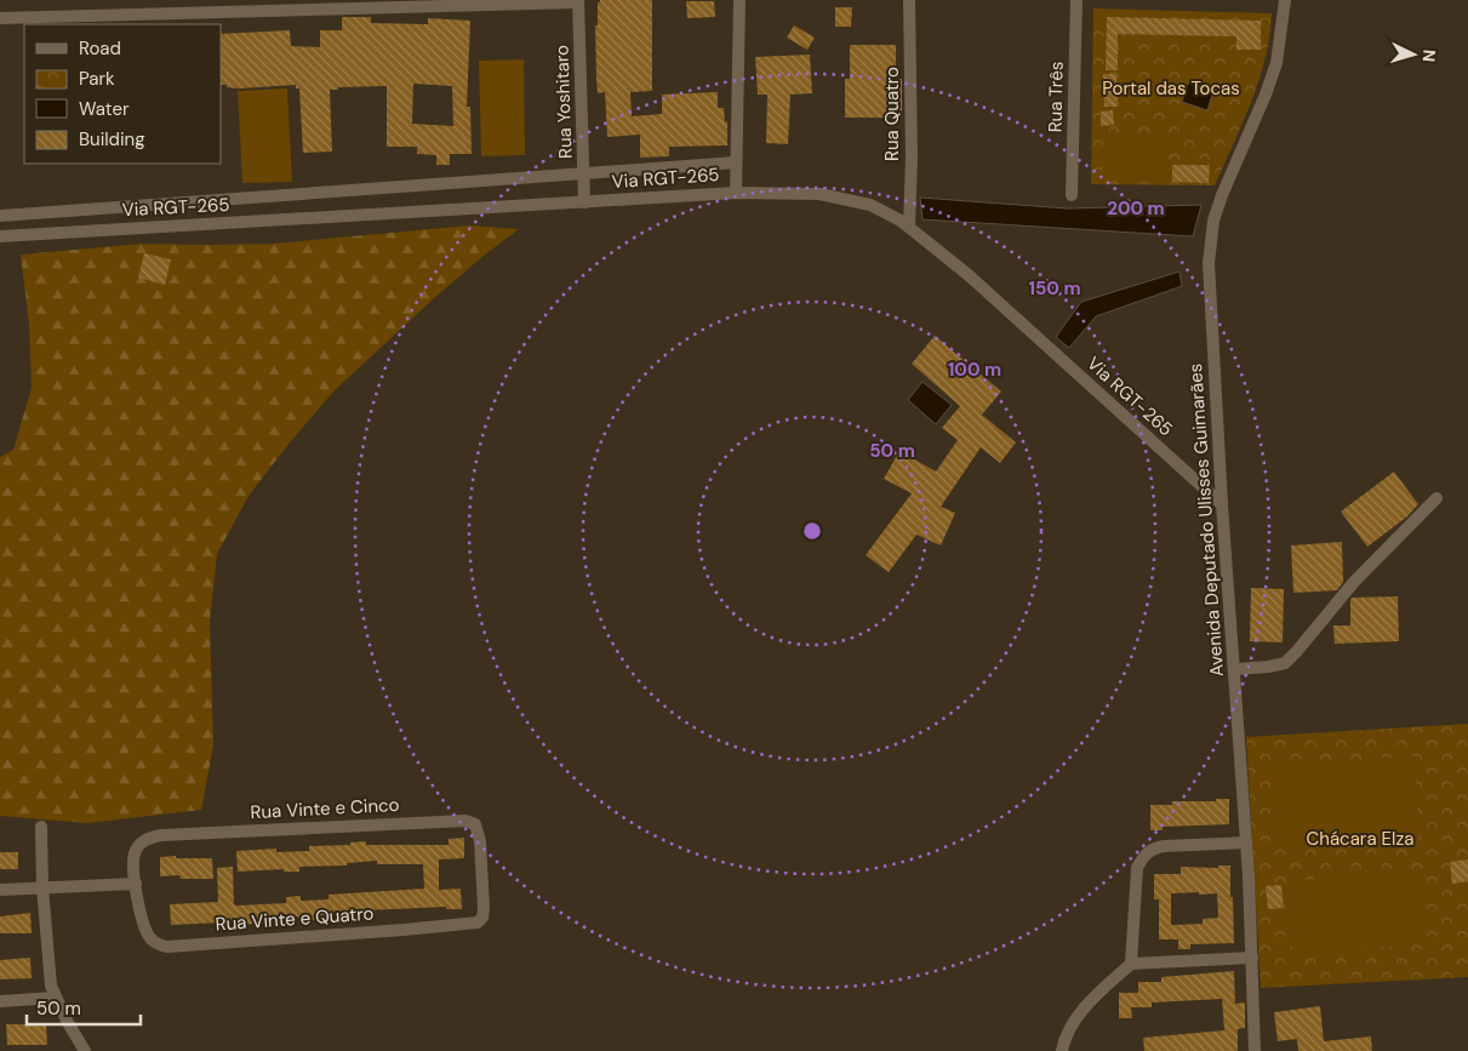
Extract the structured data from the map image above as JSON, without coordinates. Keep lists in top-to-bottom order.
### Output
{
  "streets": {
    "street": [
      "Rua Três",
      "Rua Yoshitaro",
      "Rua Quatro",
      "Via RGT-265",
      "Avenida Deputado Ulisses Guimarães",
      "Rua Vinte e Cinco",
      "Rua Vinte e Quatro"
    ]
  },
  "crossings": [
    ["Rua Yoshitaro", "Via RGT-265"],
    ["Rua Quatro", "Via RGT-265"],
    ["Via RGT-265", "Avenida Deputado Ulisses Guimarães"],
    ["Rua Vinte e Cinco", "Rua Vinte e Quatro"]
  ],
  "parks": ["Portal das Tocas", "Chácara Elza"],
  "legend": [
    "Road",
    "Park",
    "Water",
    "Building"
  ],
  "scale_bar": "50 m",
  "north": "right",
  "rings": [
    "200 m",
    "150 m",
    "100 m",
    "50 m"
  ]
}
